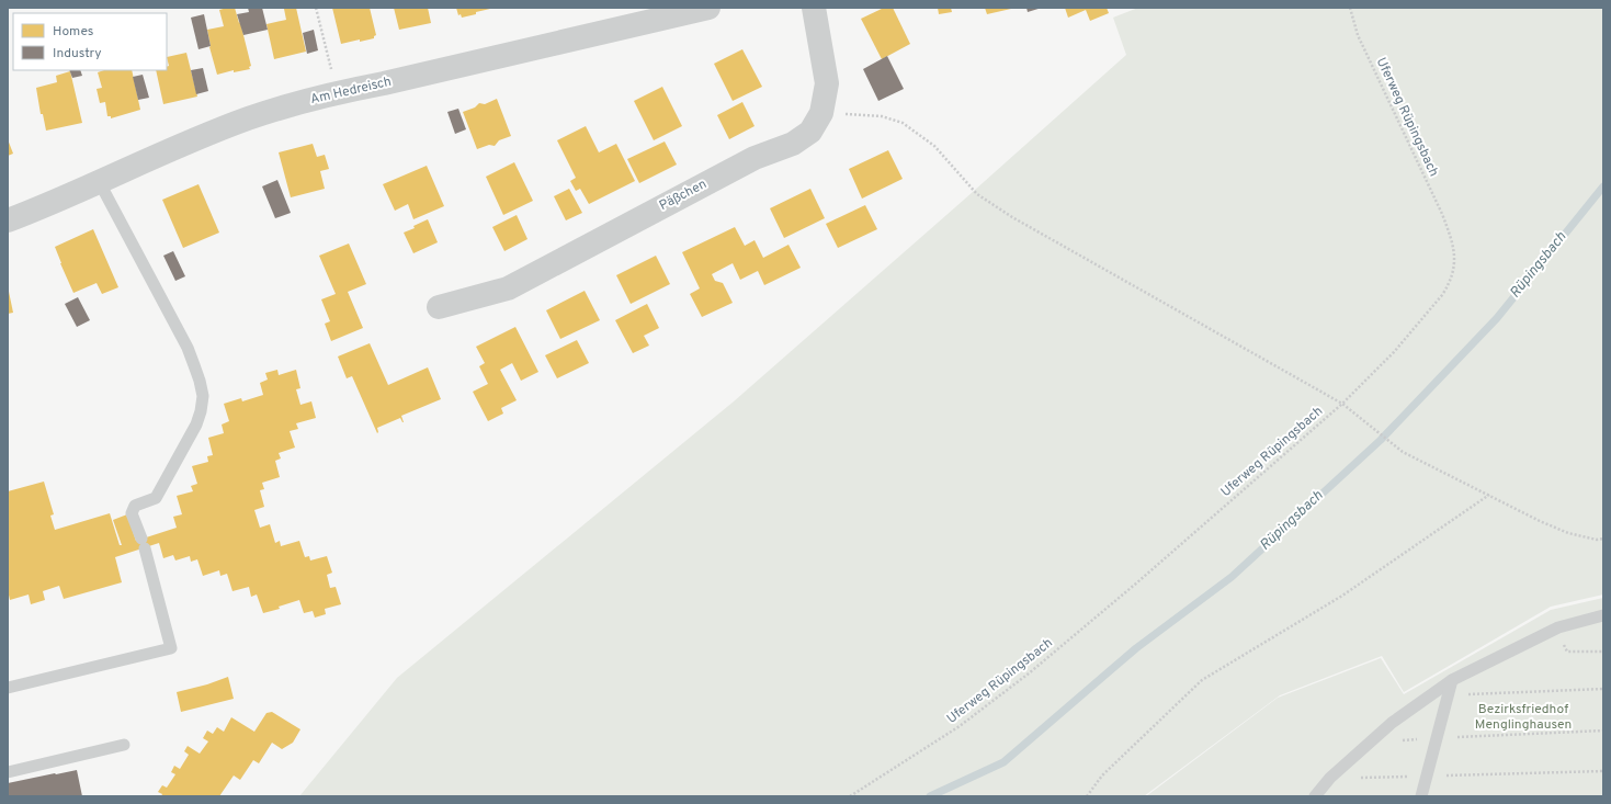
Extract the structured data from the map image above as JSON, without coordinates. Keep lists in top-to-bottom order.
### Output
{
  "streets": {
    "street": ["Am Hedreisch", "Päßchen"],
    "path": ["Uferweg Rüpingsbach"]
  },
  "water": ["Rüpingsbach"],
  "parks": ["Bezirksfriedhof Menglinghausen"],
  "legend": ["Homes", "Industry"]
}
